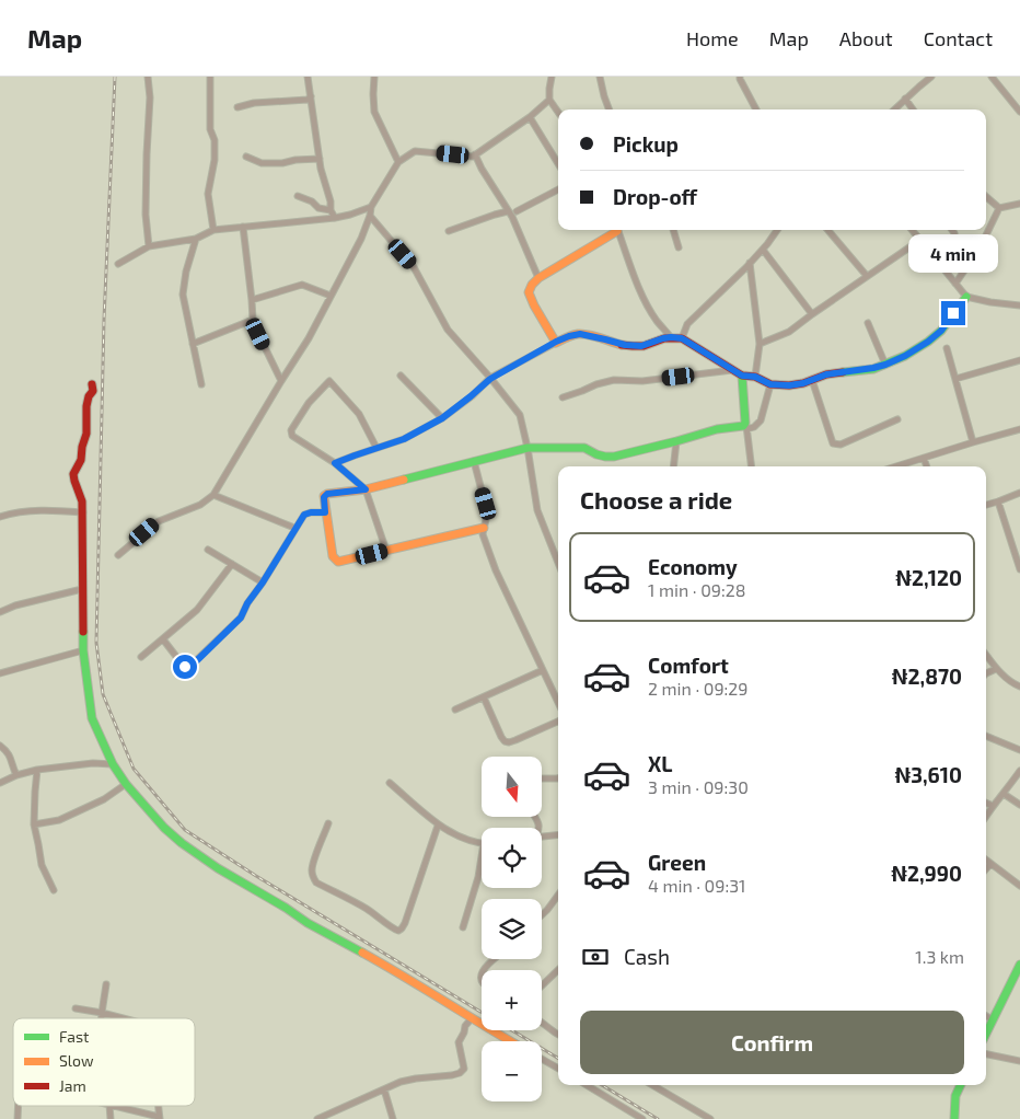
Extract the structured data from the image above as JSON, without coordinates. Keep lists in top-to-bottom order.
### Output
{
  "legend": ["Fast", "Slow", "Jam"],
  "north": "bottom",
  "page": {
    "header": "Map",
    "nav": [
      "Home",
      "Map",
      "About",
      "Contact"
    ],
    "banner": ["Pickup", "Drop-off"],
    "bubble": "4 min",
    "heading": "Choose a ride",
    "list": [
      {
        "name": "Economy",
        "note": "1 min · 09:28",
        "value": "₦2,120"
      },
      {
        "name": "Comfort",
        "note": "2 min · 09:29",
        "value": "₦2,870"
      },
      {
        "name": "XL",
        "note": "3 min · 09:30",
        "value": "₦3,610"
      },
      {
        "name": "Green",
        "note": "4 min · 09:31",
        "value": "₦2,990"
      }
    ],
    "map_buttons": ["+", "−"],
    "pay": ["Cash", "1.3 km"],
    "buttons": "Confirm"
  }
}
